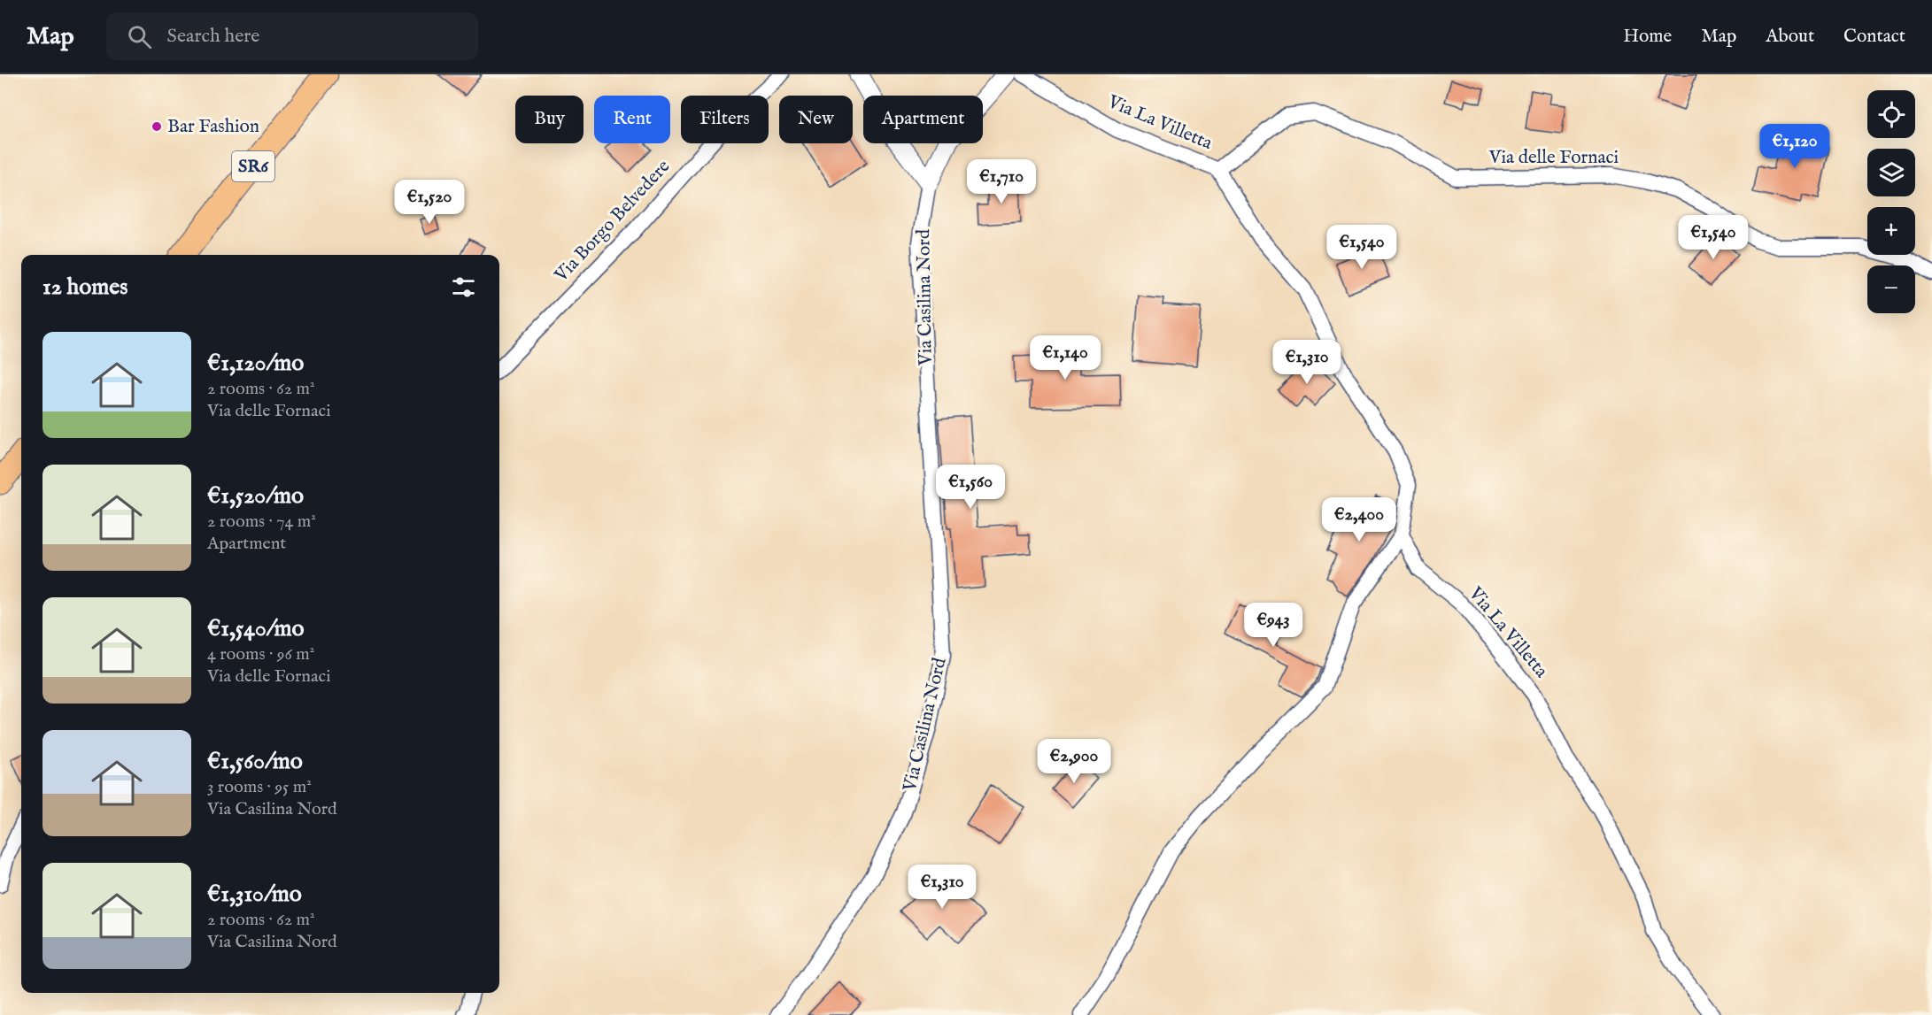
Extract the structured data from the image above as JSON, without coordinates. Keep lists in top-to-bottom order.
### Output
{
  "streets": {
    "main road": ["SR6"],
    "street": [
      "Via La Villetta",
      "Via delle Fornaci",
      "Via Borgo Belvedere",
      "Via Casilina Nord"
    ]
  },
  "crossings": [
    ["Via La Villetta", "Via delle Fornaci"]
  ],
  "places": ["Bar Fashion"],
  "page": {
    "header": "Map",
    "search": "Search here",
    "nav": [
      "Home",
      "Map",
      "About",
      "Contact"
    ],
    "map_buttons": ["+", "−"],
    "chip": [
      "Buy",
      "Rent",
      "Filters",
      "New",
      "Apartment"
    ],
    "price": [
      "€1,120",
      "€1,710",
      "€1,520",
      "€1,540",
      "€1,540",
      "€1,140",
      "€1,310",
      "€1,560",
      "€2,400",
      "€943",
      "€2,900",
      "€1,310"
    ],
    "heading": "12 homes",
    "list": [
      {
        "name": "€1,120/mo",
        "note": "2 rooms · 62 m² · Via delle Fornaci"
      },
      {
        "name": "€1,520/mo",
        "note": "2 rooms · 74 m² · Apartment"
      },
      {
        "name": "€1,540/mo",
        "note": "4 rooms · 96 m² · Via delle Fornaci"
      },
      {
        "name": "€1,560/mo",
        "note": "3 rooms · 95 m² · Via Casilina Nord"
      },
      {
        "name": "€1,310/mo",
        "note": "2 rooms · 62 m² · Via Casilina Nord"
      }
    ]
  }
}
